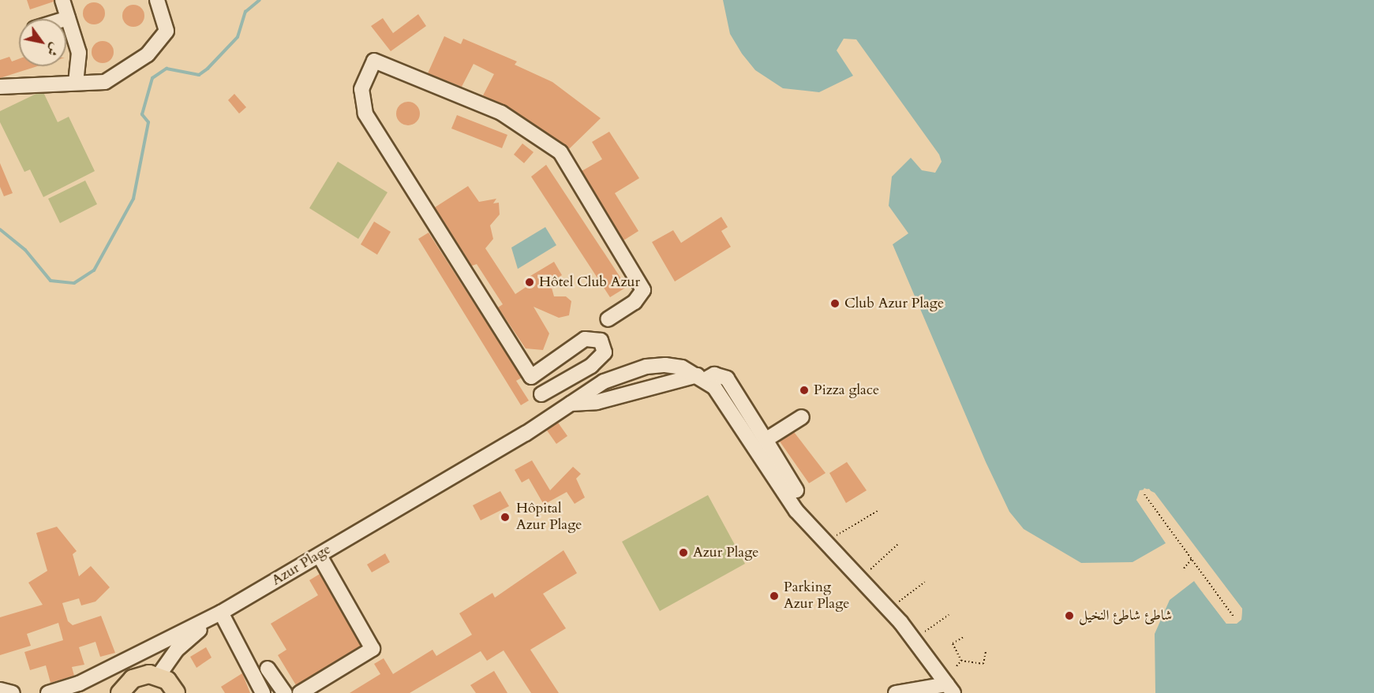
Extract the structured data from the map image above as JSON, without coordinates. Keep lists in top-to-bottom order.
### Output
{
  "streets": {
    "street": ["Azur Plage"]
  },
  "places": [
    "Hôtel Club Azur",
    "Club Azur Plage",
    "Pizza glace",
    "Hôpital Azur Plage",
    "Azur Plage",
    "Parking Azur Plage",
    "شاطئ شاطئ النخيل"
  ],
  "north": "bottom right"
}
